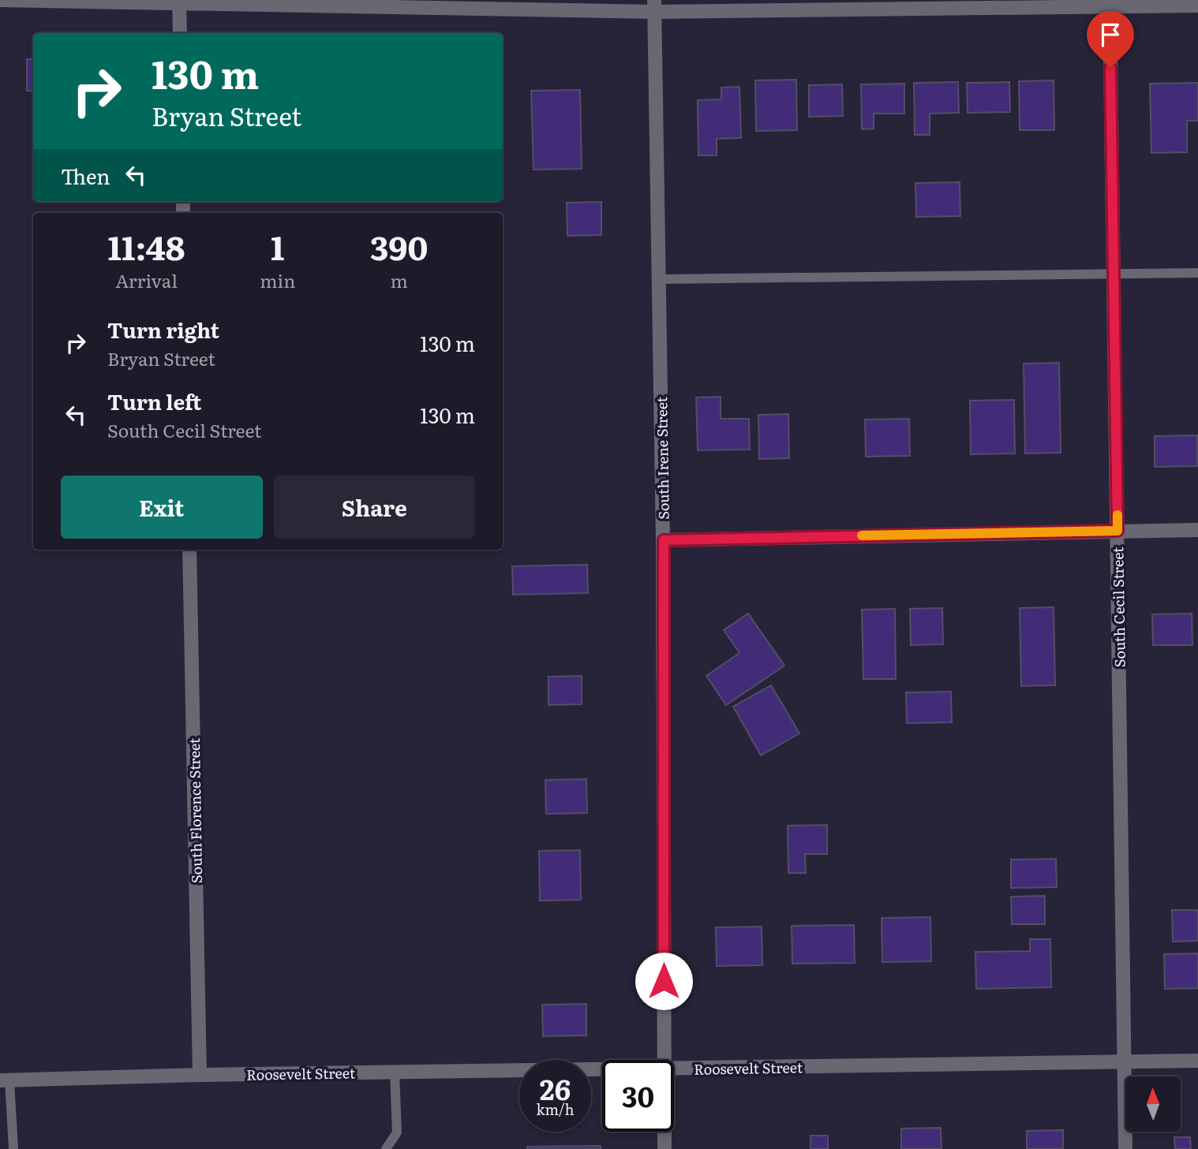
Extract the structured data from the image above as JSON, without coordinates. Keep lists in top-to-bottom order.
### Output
{
  "streets": {
    "street": [
      "South Irene Street",
      "South Cecil Street",
      "South Florence Street",
      "Roosevelt Street"
    ]
  },
  "crossings": [
    ["South Cecil Street", "Roosevelt Street"],
    ["South Florence Street", "Roosevelt Street"]
  ],
  "north": "top",
  "page": {
    "turn": ["130 m", "Bryan Street"],
    "then": "Then",
    "eta": [
      "11:48",
      "Arrival",
      "1",
      "min",
      "390",
      "m"
    ],
    "list": [
      {
        "name": "Turn right",
        "note": "Bryan Street",
        "value": "130 m"
      },
      {
        "name": "Turn left",
        "note": "South Cecil Street",
        "value": "130 m"
      }
    ],
    "buttons": ["Exit", "Share"],
    "speed": "26 km/h",
    "limit": "30"
  }
}
